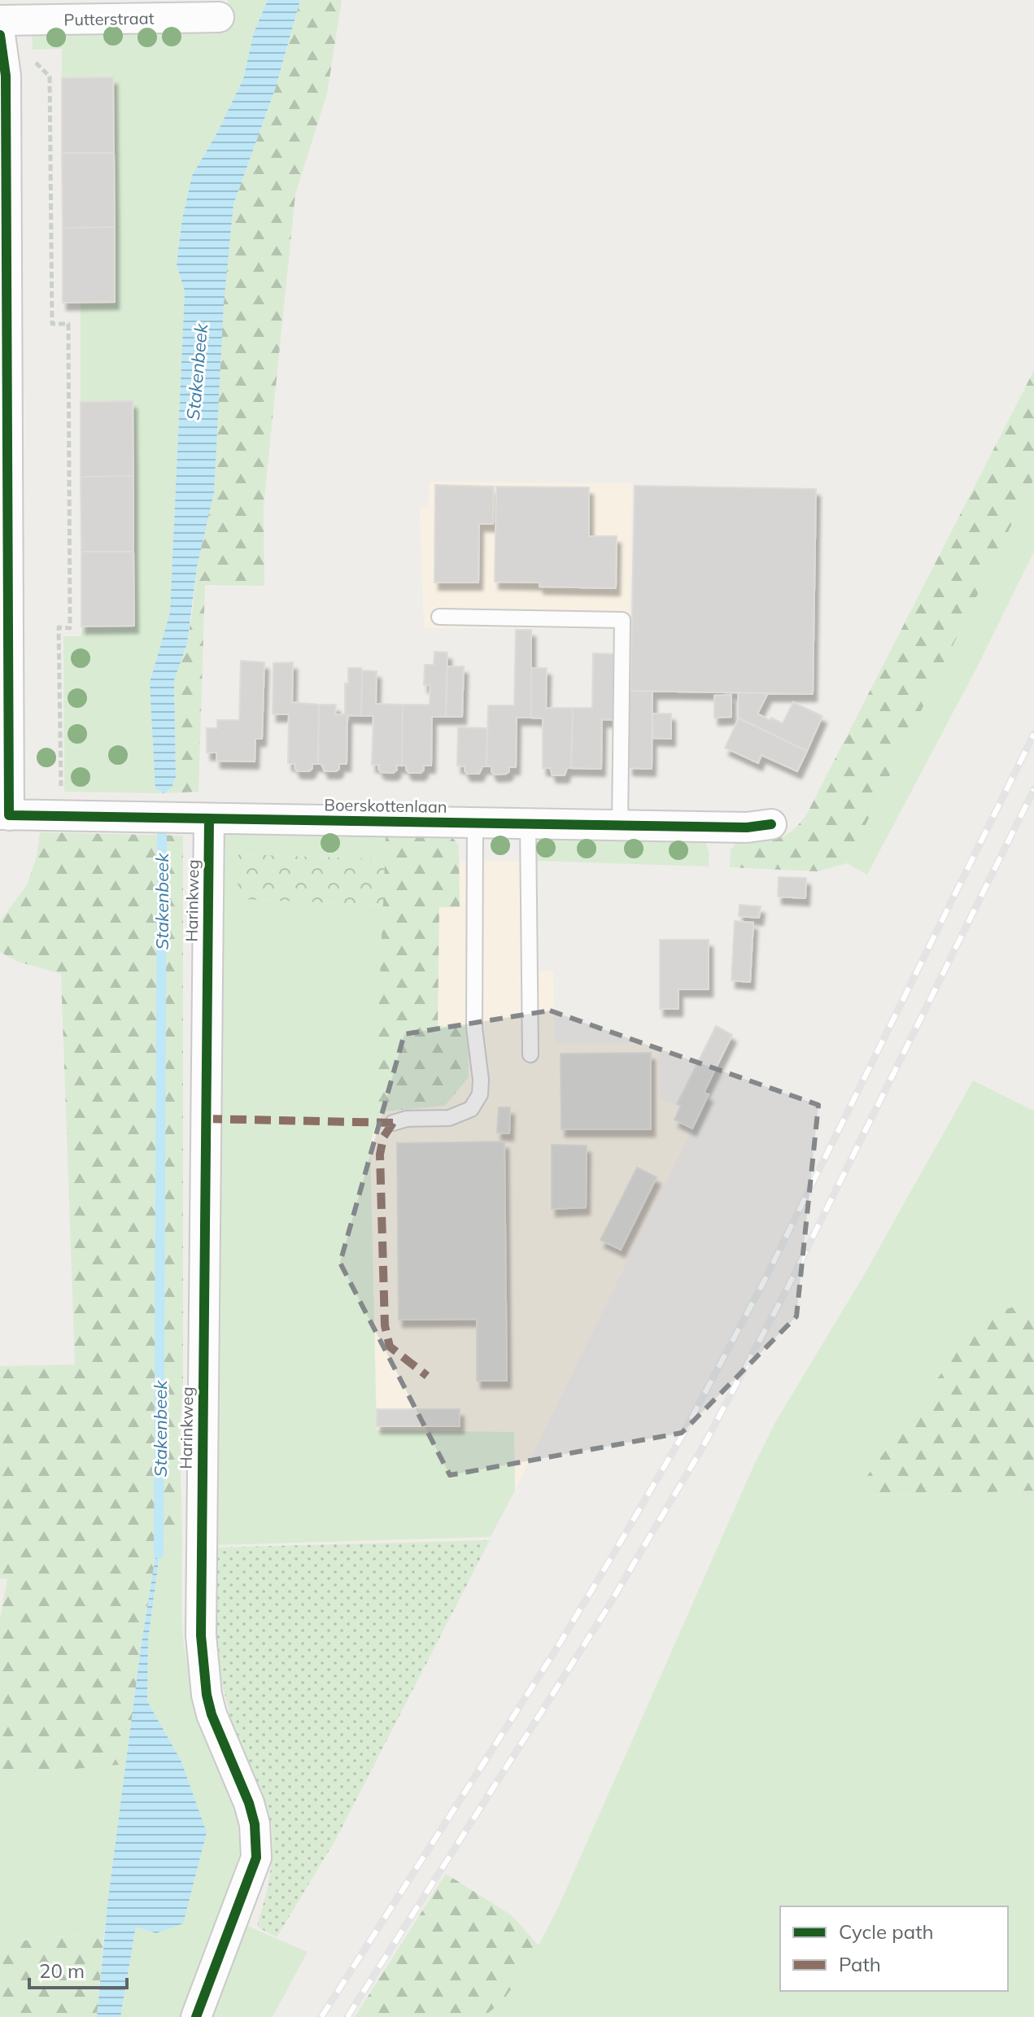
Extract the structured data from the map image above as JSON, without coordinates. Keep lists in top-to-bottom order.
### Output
{
  "streets": {
    "street": ["Putterstraat", "Boerskottenlaan", "Harinkweg"]
  },
  "crossings": [
    ["Boerskottenlaan", "Harinkweg"]
  ],
  "water": ["Stakenbeek"],
  "legend": ["Cycle path", "Path"],
  "scale_bar": "20 m"
}
